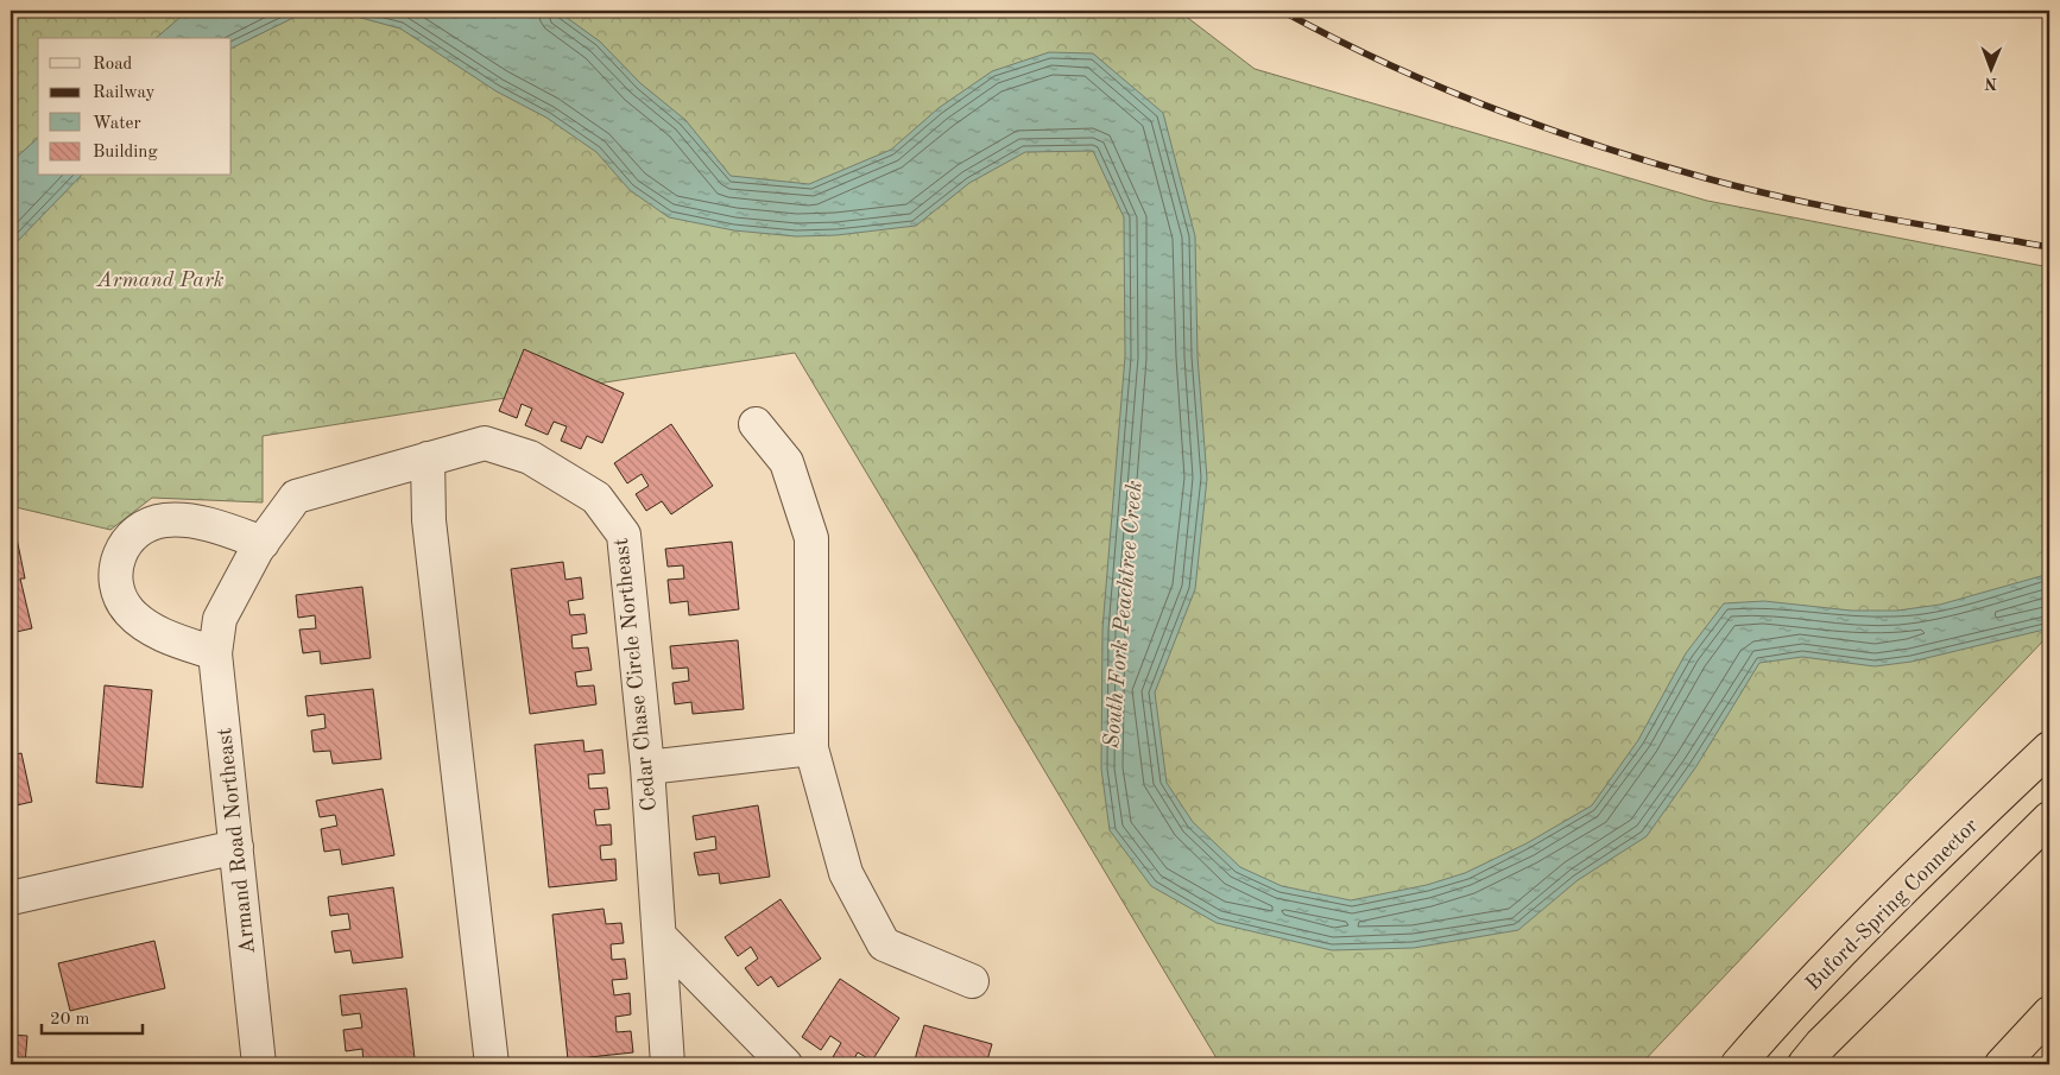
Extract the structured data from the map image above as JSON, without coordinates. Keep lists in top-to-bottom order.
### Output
{
  "streets": {
    "highway": ["Buford-Spring Connector"],
    "street": ["Cedar Chase Circle Northeast", "Armand Road Northeast"]
  },
  "crossings": [
    ["Cedar Chase Circle Northeast", "Armand Road Northeast"]
  ],
  "water": ["South Fork Peachtree Creek"],
  "parks": ["Armand Park"],
  "legend": [
    "Road",
    "Railway",
    "Water",
    "Building"
  ],
  "scale_bar": "20 m",
  "north": "bottom"
}
